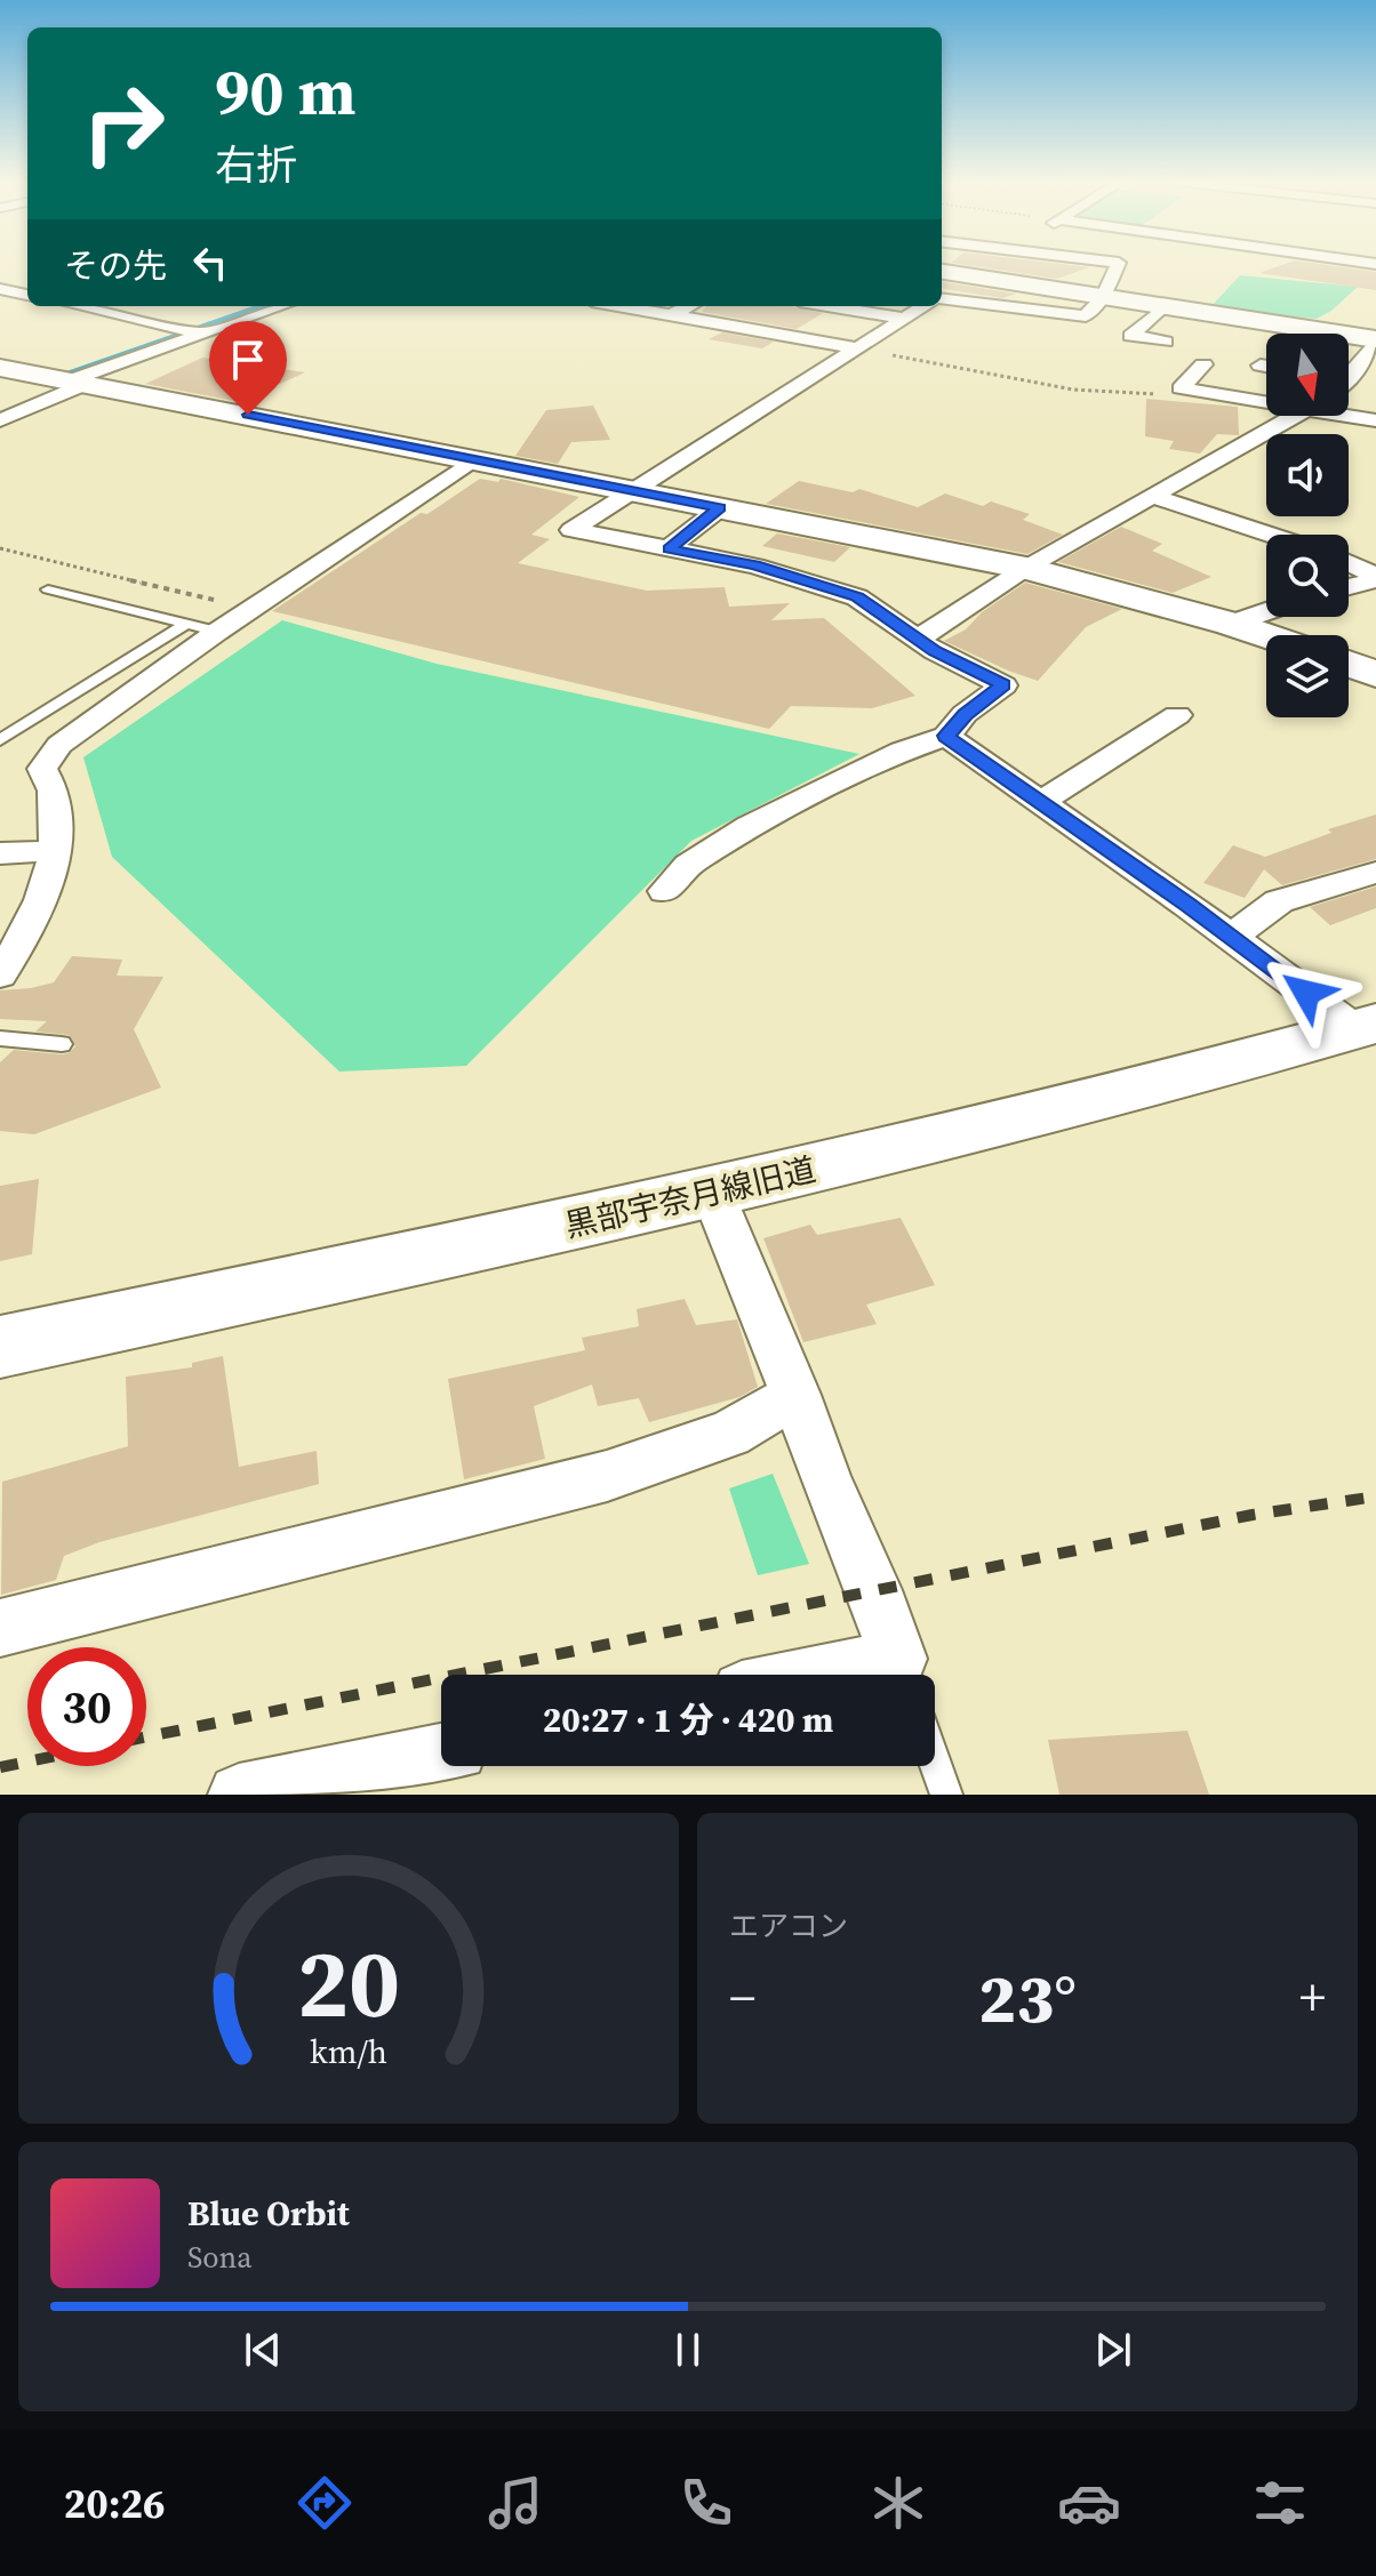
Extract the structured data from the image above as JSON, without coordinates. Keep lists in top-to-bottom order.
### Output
{
  "streets": {
    "street": ["黒部宇奈月線旧道"]
  },
  "north": "bottom",
  "page": {
    "turn": ["90 m", "右折"],
    "then": "その先",
    "limit": "30",
    "trip": "20:27 · 1 分 · 420 m",
    "tile": "エアコン",
    "heat": ["−", "23°", "+"],
    "song": ["Blue Orbit", "Sona"],
    "tabs": "20:26",
    "gauge": ["20", "km/h"]
  }
}
